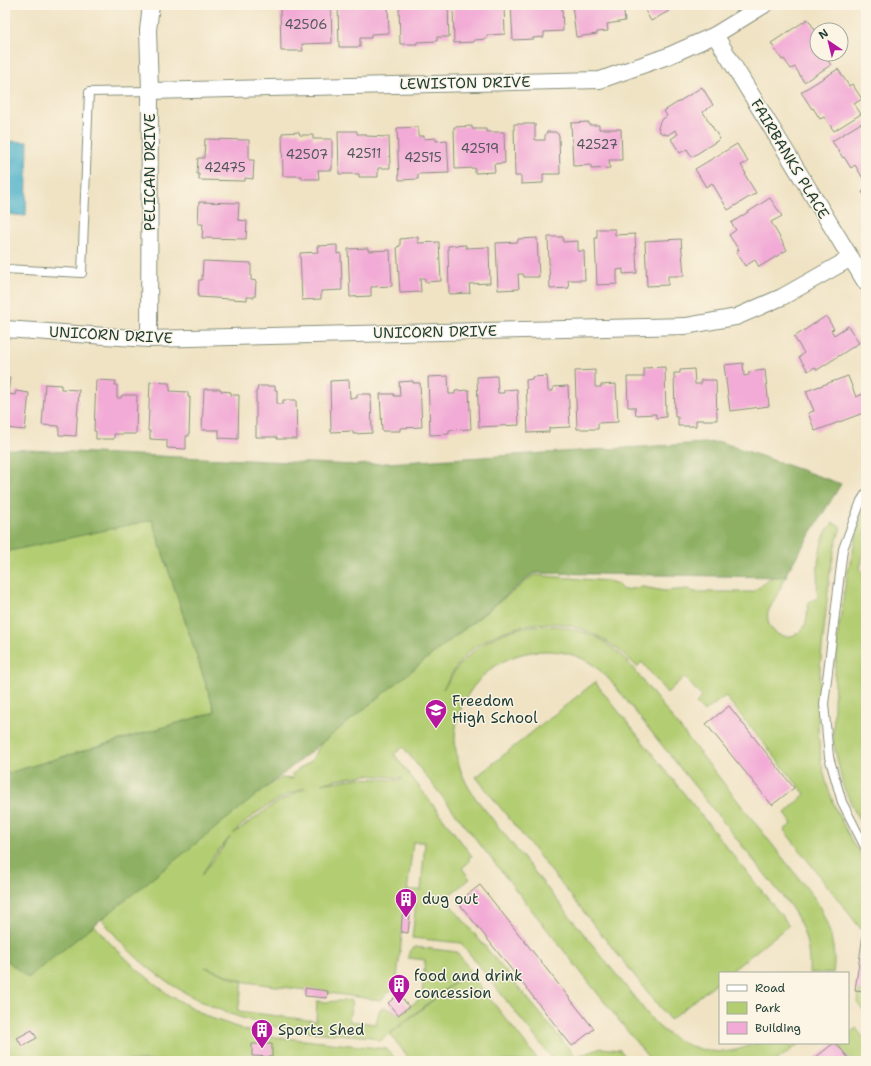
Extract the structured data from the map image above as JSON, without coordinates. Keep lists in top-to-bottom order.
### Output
{
  "streets": {
    "street": [
      "LEWISTON DRIVE",
      "FAIRBANKS PLACE",
      "PELICAN DRIVE",
      "UNICORN DRIVE"
    ]
  },
  "crossings": [
    ["LEWISTON DRIVE", "FAIRBANKS PLACE"],
    ["LEWISTON DRIVE", "PELICAN DRIVE"],
    ["FAIRBANKS PLACE", "UNICORN DRIVE"],
    ["PELICAN DRIVE", "UNICORN DRIVE"]
  ],
  "places": {
    "school or university": ["Freedom High School"],
    "building": ["dug out", "food and drink concession", "Sports Shed"]
  },
  "house_numbers": [
    "42506",
    "42527",
    "42519",
    "42511",
    "42507",
    "42515",
    "42475"
  ],
  "legend": ["Road", "Park", "Building"],
  "north": "top left"
}
